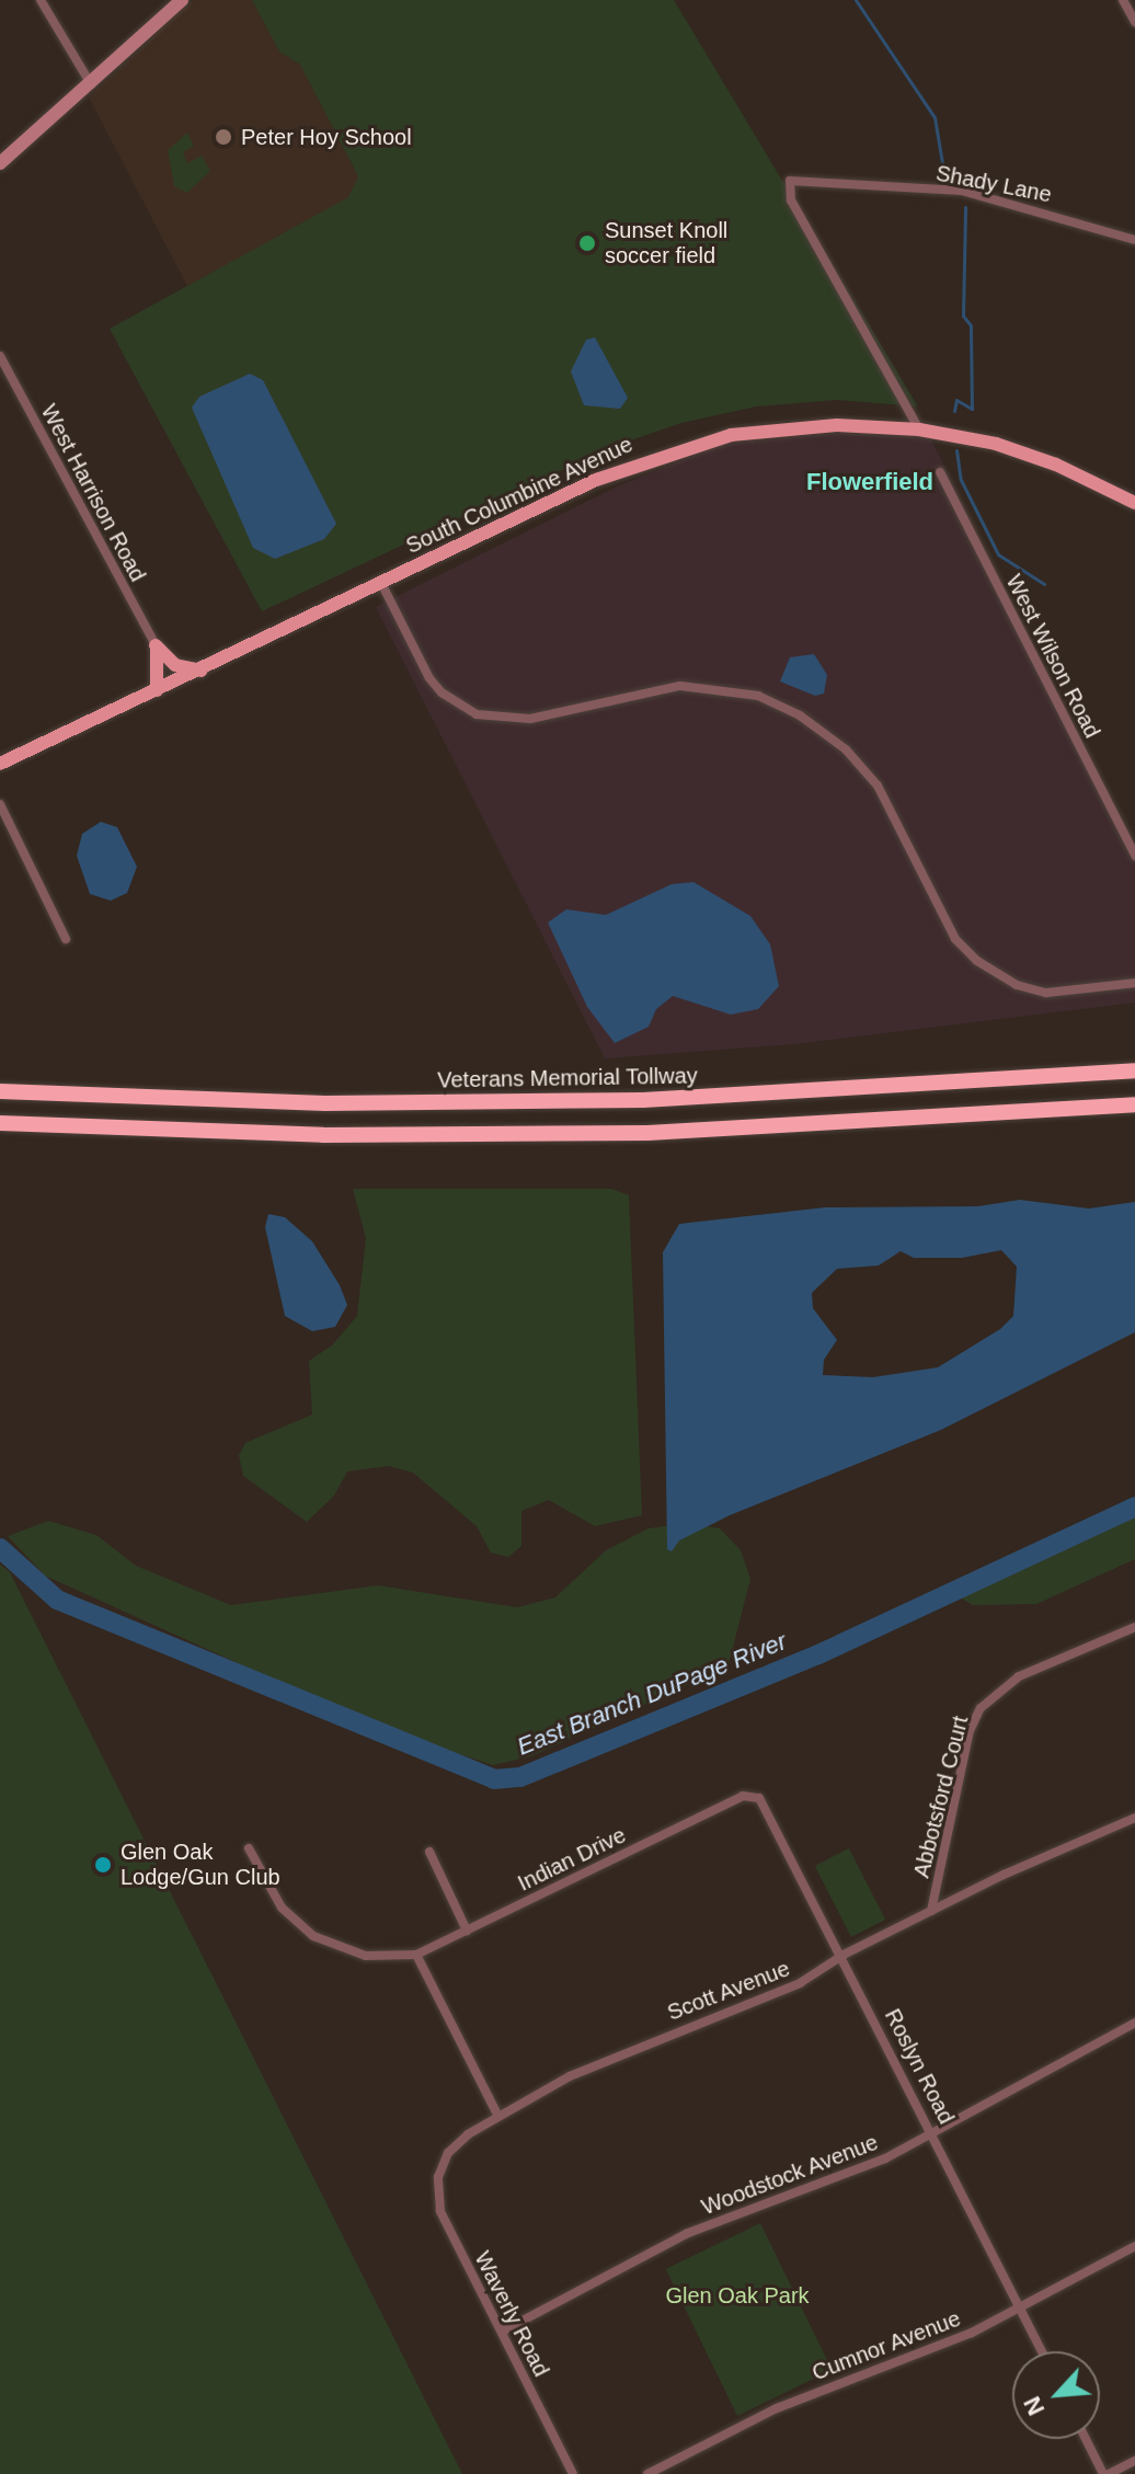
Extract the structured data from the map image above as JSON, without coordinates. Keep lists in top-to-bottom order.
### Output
{
  "streets": {
    "highway": ["Veterans Memorial Tollway"],
    "main road": ["South Columbine Avenue"],
    "street": [
      "Shady Lane",
      "West Harrison Road",
      "West Wilson Road",
      "Abbotsford Court",
      "Indian Drive",
      "Scott Avenue",
      "Roslyn Road",
      "Woodstock Avenue",
      "Waverly Road",
      "Cumnor Avenue"
    ]
  },
  "crossings": [
    ["Shady Lane", "South Columbine Avenue"],
    ["Abbotsford Court", "Scott Avenue"],
    ["Indian Drive", "Roslyn Road"],
    ["Scott Avenue", "Roslyn Road"],
    ["Scott Avenue", "Waverly Road"],
    ["Roslyn Road", "Woodstock Avenue"],
    ["Roslyn Road", "Cumnor Avenue"],
    ["Woodstock Avenue", "Waverly Road"]
  ],
  "districts": ["Flowerfield"],
  "water": ["East Branch DuPage River"],
  "parks": ["Glen Oak Park"],
  "places": ["Peter Hoy School", "Sunset Knoll soccer field", "Glen Oak Lodge/Gun Club"],
  "north": "bottom left"
}
